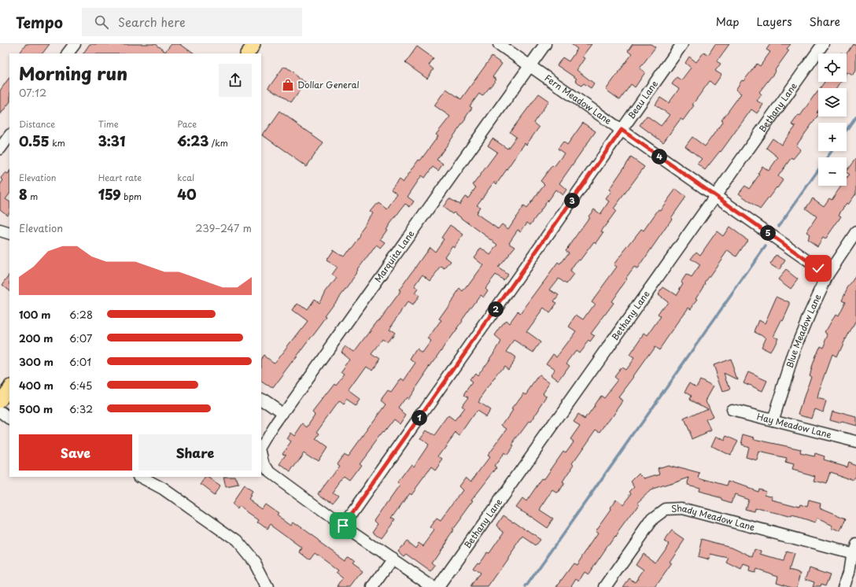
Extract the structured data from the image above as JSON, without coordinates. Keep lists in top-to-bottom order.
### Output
{
  "streets": {
    "street": [
      "Fern Meadow Lane",
      "Beau Lane",
      "Bethany Lane",
      "Marquita Lane",
      "Blue Meadow Lane",
      "Hay Meadow Lane",
      "Shady Meadow Lane"
    ]
  },
  "crossings": [
    ["Fern Meadow Lane", "Beau Lane"],
    ["Fern Meadow Lane", "Bethany Lane"],
    ["Fern Meadow Lane", "Marquita Lane"],
    ["Fern Meadow Lane", "Blue Meadow Lane"],
    ["Beau Lane", "Marquita Lane"],
    ["Blue Meadow Lane", "Hay Meadow Lane"]
  ],
  "places": {
    "shop": ["Dollar General"]
  },
  "page": {
    "header": "Tempo",
    "search": "Search here",
    "nav": ["Map", "Layers", "Share"],
    "map_buttons": ["+", "−"],
    "heading": ["Morning run", "07:12"],
    "stats": [
      ["Distance", "0.55 km"],
      ["Time", "3:31"],
      ["Pace", "6:23 /km"],
      ["Elevation", "8 m"],
      ["Heart rate", "159 bpm"],
      ["kcal", "40"]
    ],
    "pins": [
      "4",
      "3",
      "5",
      "2",
      "1"
    ],
    "chart": ["Elevation", "239–247 m"],
    "list": [
      {
        "name": "100 m",
        "note": "6:28"
      },
      {
        "name": "200 m",
        "note": "6:07"
      },
      {
        "name": "300 m",
        "note": "6:01"
      },
      {
        "name": "400 m",
        "note": "6:45"
      },
      {
        "name": "500 m",
        "note": "6:32"
      }
    ],
    "buttons": ["Save", "Share"]
  }
}
